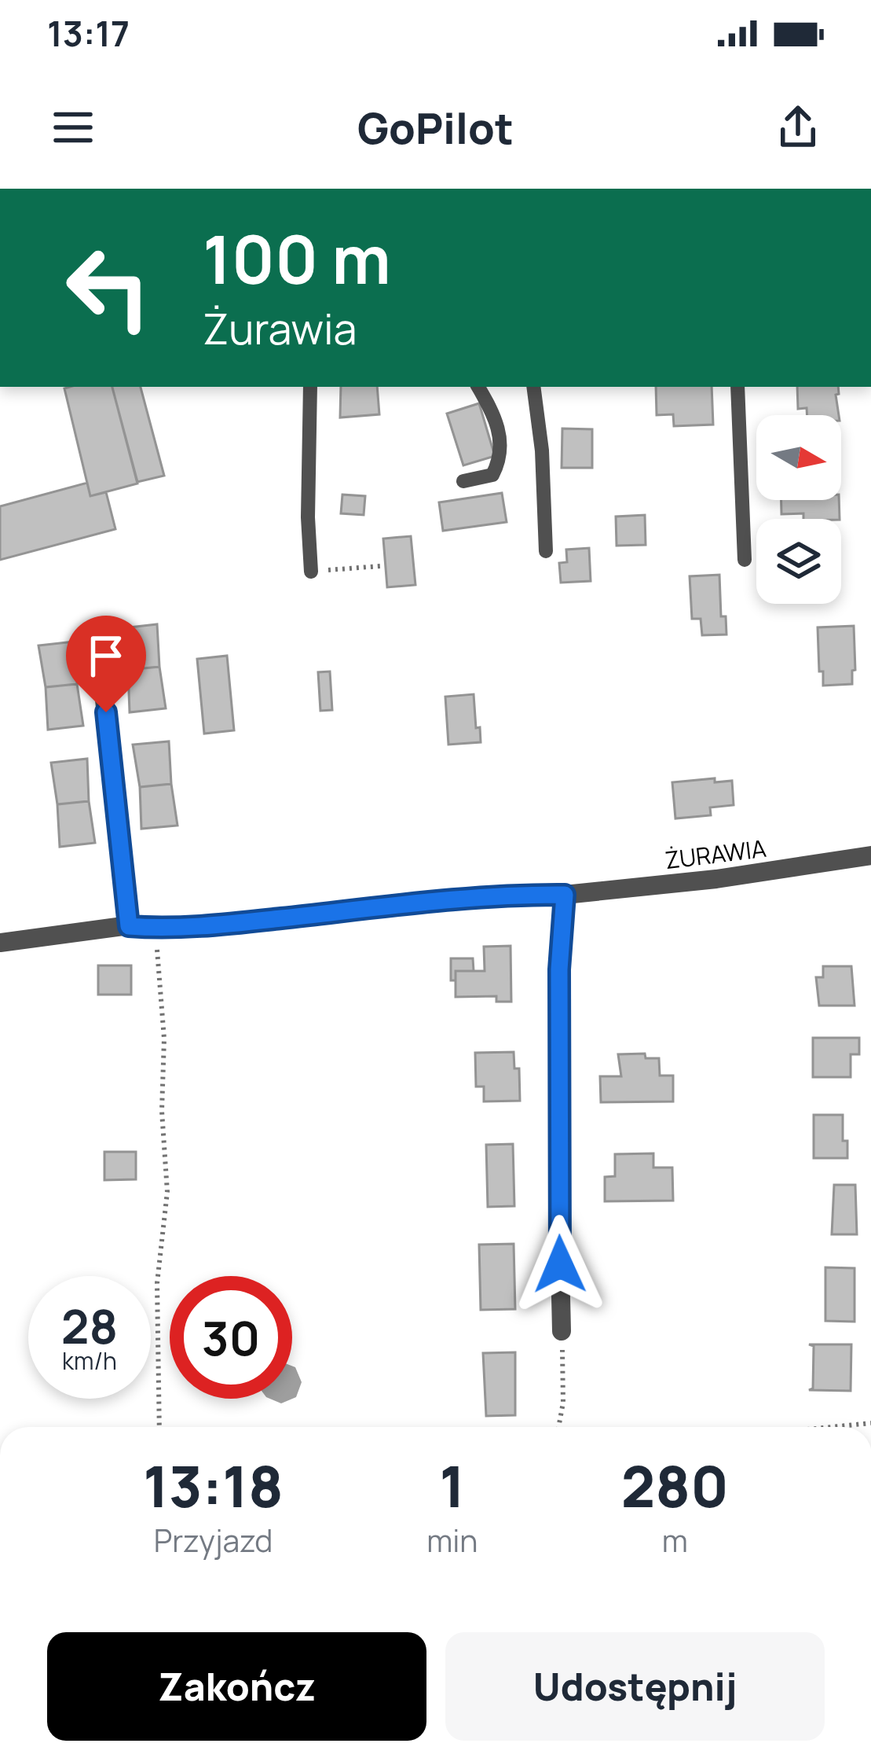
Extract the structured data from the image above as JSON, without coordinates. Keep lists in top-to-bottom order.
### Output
{
  "streets": {
    "street": ["ŻURAWIA"]
  },
  "north": "right",
  "page": {
    "status": "13:17",
    "header": "GoPilot",
    "turn": ["100 m", "Żurawia"],
    "speed": "28 km/h",
    "limit": "30",
    "eta": [
      "13:18",
      "Przyjazd",
      "1",
      "min",
      "280",
      "m"
    ],
    "buttons": ["Zakończ", "Udostępnij"]
  }
}
